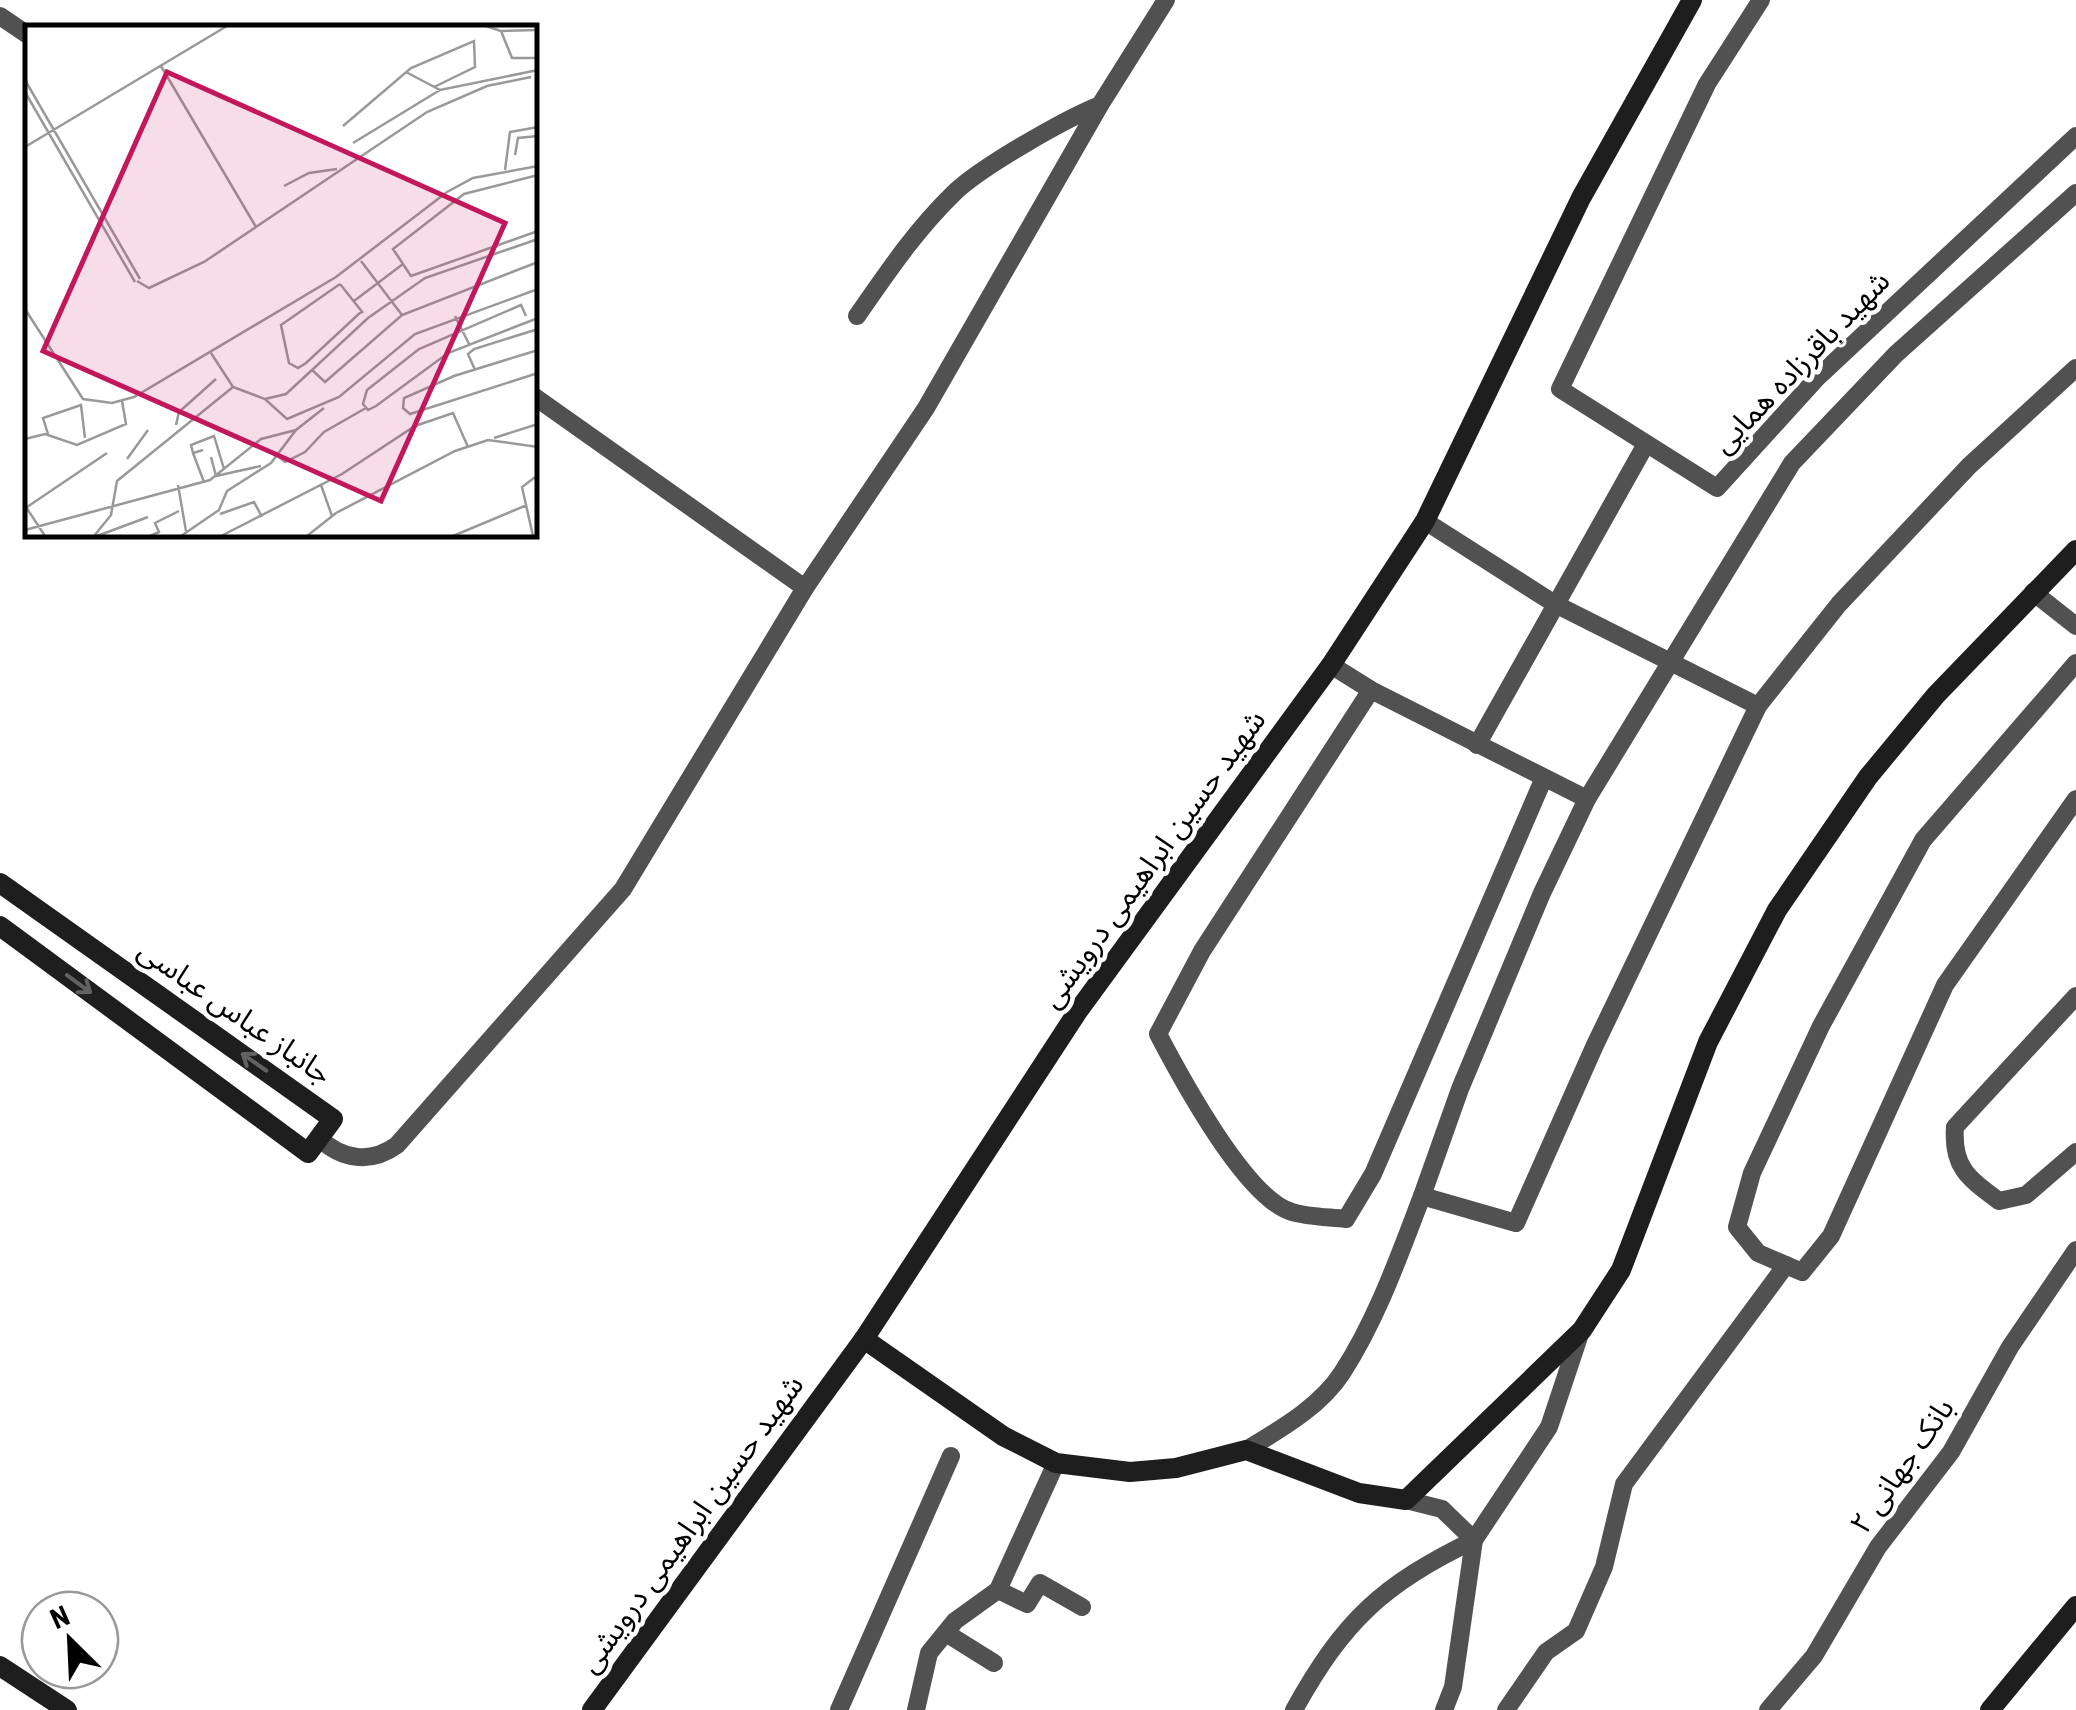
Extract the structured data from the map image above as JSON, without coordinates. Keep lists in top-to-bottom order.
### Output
{
  "streets": {
    "street": [
      "شهید باقرزاده همایی",
      "شهید حسین ابراهیمی درویشی",
      "جانباز عباس عباسی",
      "بانک جهانی ۲"
    ]
  },
  "north": "top left"
}
